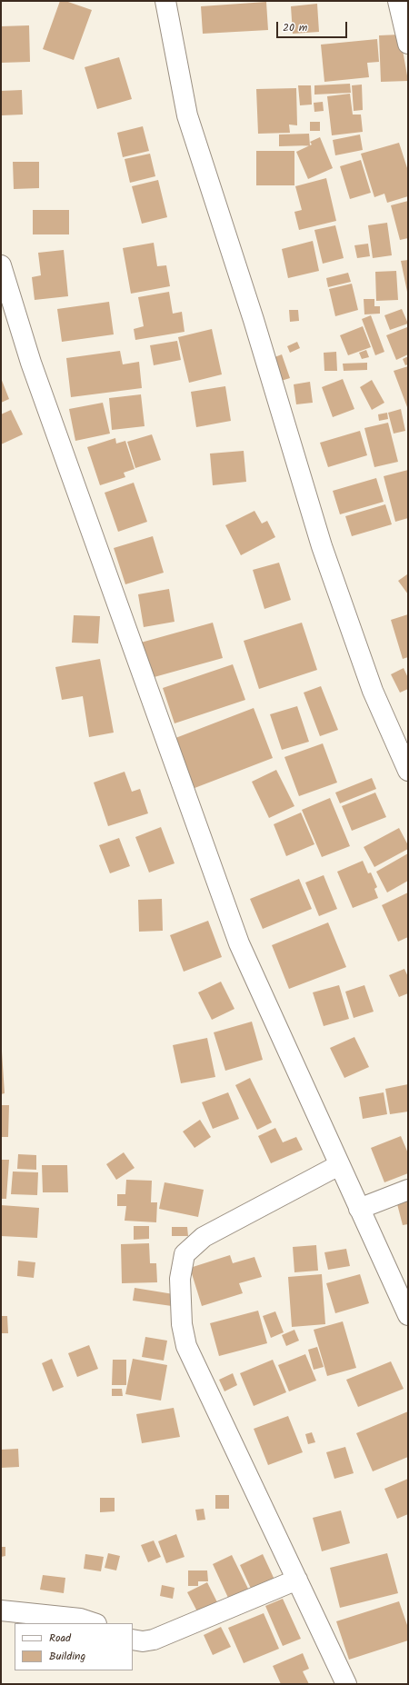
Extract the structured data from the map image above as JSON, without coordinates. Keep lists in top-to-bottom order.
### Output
{
  "legend": ["Road", "Building"],
  "scale_bar": "20 m"
}
